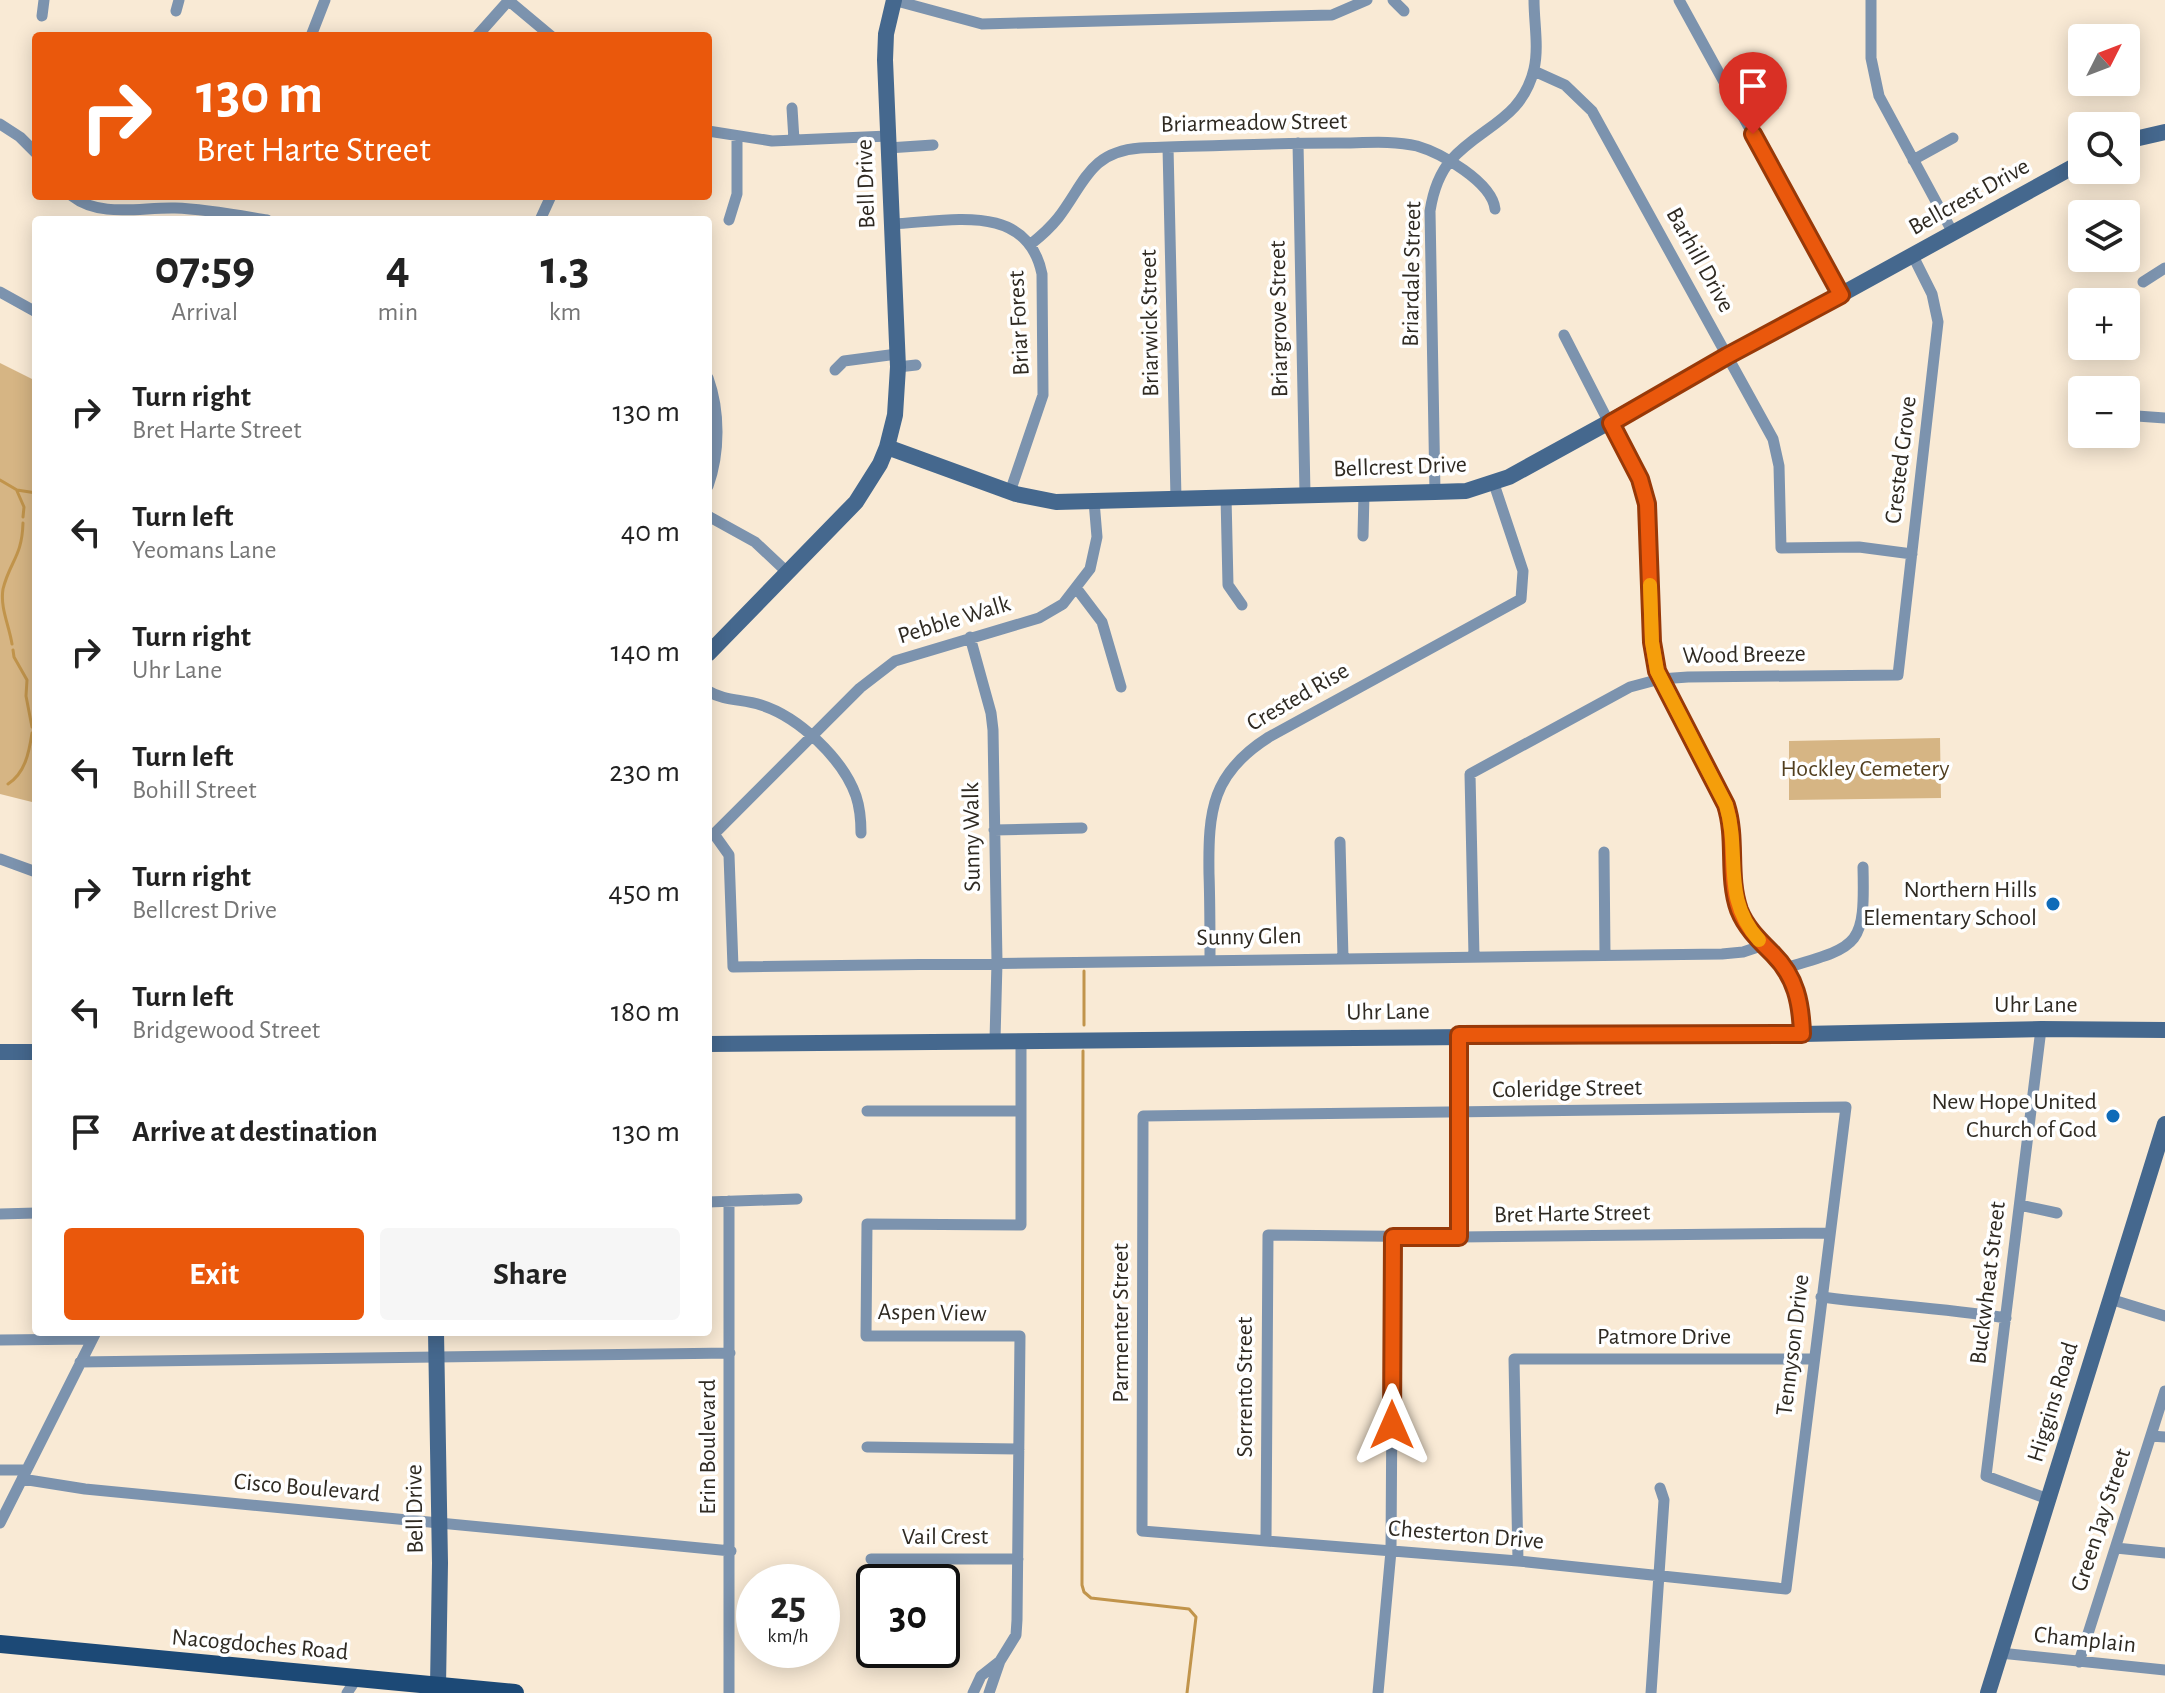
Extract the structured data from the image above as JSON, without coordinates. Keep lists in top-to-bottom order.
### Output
{
  "streets": {
    "main road": ["Nacogdoches Road"],
    "street": [
      "Briarmeadow Street",
      "Bell Drive",
      "Bellcrest Drive",
      "Barhill Drive",
      "Briardale Street",
      "Briargrove Street",
      "Briar Forest",
      "Briarwick Street",
      "Crested Grove",
      "Pebble Walk",
      "Wood Breeze",
      "Crested Rise",
      "Sunny Walk",
      "Sunny Glen",
      "Uhr Lane",
      "Coleridge Street",
      "Bret Harte Street",
      "Buckwheat Street",
      "Aspen View",
      "Parmenter Street",
      "Patmore Drive",
      "Tennyson Drive",
      "Sorrento Street",
      "Higgins Road",
      "Erin Boulevard",
      "Cisco Boulevard",
      "Green Jay Street",
      "Chesterton Drive",
      "Vail Crest",
      "Champlain"
    ]
  },
  "crossings": [
    ["Briarmeadow Street", "Briardale Street"],
    ["Briarmeadow Street", "Briargrove Street"],
    ["Briarmeadow Street", "Briar Forest"],
    ["Briarmeadow Street", "Briarwick Street"],
    ["Bell Drive", "Bellcrest Drive"],
    ["Bell Drive", "Cisco Boulevard"],
    ["Bell Drive", "Nacogdoches Road"],
    ["Bellcrest Drive", "Barhill Drive"],
    ["Bellcrest Drive", "Briardale Street"],
    ["Bellcrest Drive", "Briargrove Street"],
    ["Bellcrest Drive", "Briar Forest"],
    ["Bellcrest Drive", "Briarwick Street"],
    ["Bellcrest Drive", "Crested Grove"],
    ["Bellcrest Drive", "Pebble Walk"],
    ["Bellcrest Drive", "Crested Rise"],
    ["Barhill Drive", "Briardale Street"],
    ["Barhill Drive", "Crested Grove"],
    ["Crested Grove", "Wood Breeze"],
    ["Pebble Walk", "Sunny Walk"],
    ["Pebble Walk", "Sunny Glen"],
    ["Wood Breeze", "Sunny Glen"],
    ["Crested Rise", "Sunny Glen"],
    ["Sunny Walk", "Sunny Glen"],
    ["Sunny Walk", "Uhr Lane"],
    ["Uhr Lane", "Buckwheat Street"],
    ["Uhr Lane", "Aspen View"],
    ["Coleridge Street", "Parmenter Street"],
    ["Coleridge Street", "Tennyson Drive"],
    ["Bret Harte Street", "Tennyson Drive"],
    ["Bret Harte Street", "Sorrento Street"],
    ["Buckwheat Street", "Higgins Road"],
    ["Aspen View", "Vail Crest"],
    ["Parmenter Street", "Chesterton Drive"],
    ["Patmore Drive", "Tennyson Drive"],
    ["Patmore Drive", "Chesterton Drive"],
    ["Tennyson Drive", "Chesterton Drive"],
    ["Sorrento Street", "Chesterton Drive"],
    ["Higgins Road", "Champlain"],
    ["Erin Boulevard", "Cisco Boulevard"],
    ["Green Jay Street", "Champlain"]
  ],
  "parks": ["Hockley Cemetery"],
  "places": ["Northern Hills Elementary School", "New Hope United Church of God"],
  "north": "top right",
  "page": {
    "map_buttons": ["+", "−"],
    "turn": ["130 m", "Bret Harte Street"],
    "eta": [
      "07:59",
      "Arrival",
      "4",
      "min",
      "1.3",
      "km"
    ],
    "list": [
      {
        "name": "Turn right",
        "note": "Bret Harte Street",
        "value": "130 m"
      },
      {
        "name": "Turn left",
        "note": "Yeomans Lane",
        "value": "40 m"
      },
      {
        "name": "Turn right",
        "note": "Uhr Lane",
        "value": "140 m"
      },
      {
        "name": "Turn left",
        "note": "Bohill Street",
        "value": "230 m"
      },
      {
        "name": "Turn right",
        "note": "Bellcrest Drive",
        "value": "450 m"
      },
      {
        "name": "Turn left",
        "note": "Bridgewood Street",
        "value": "180 m"
      },
      {
        "name": "Arrive at destination",
        "value": "130 m"
      }
    ],
    "buttons": ["Exit", "Share"],
    "speed": "25 km/h",
    "limit": "30"
  }
}
